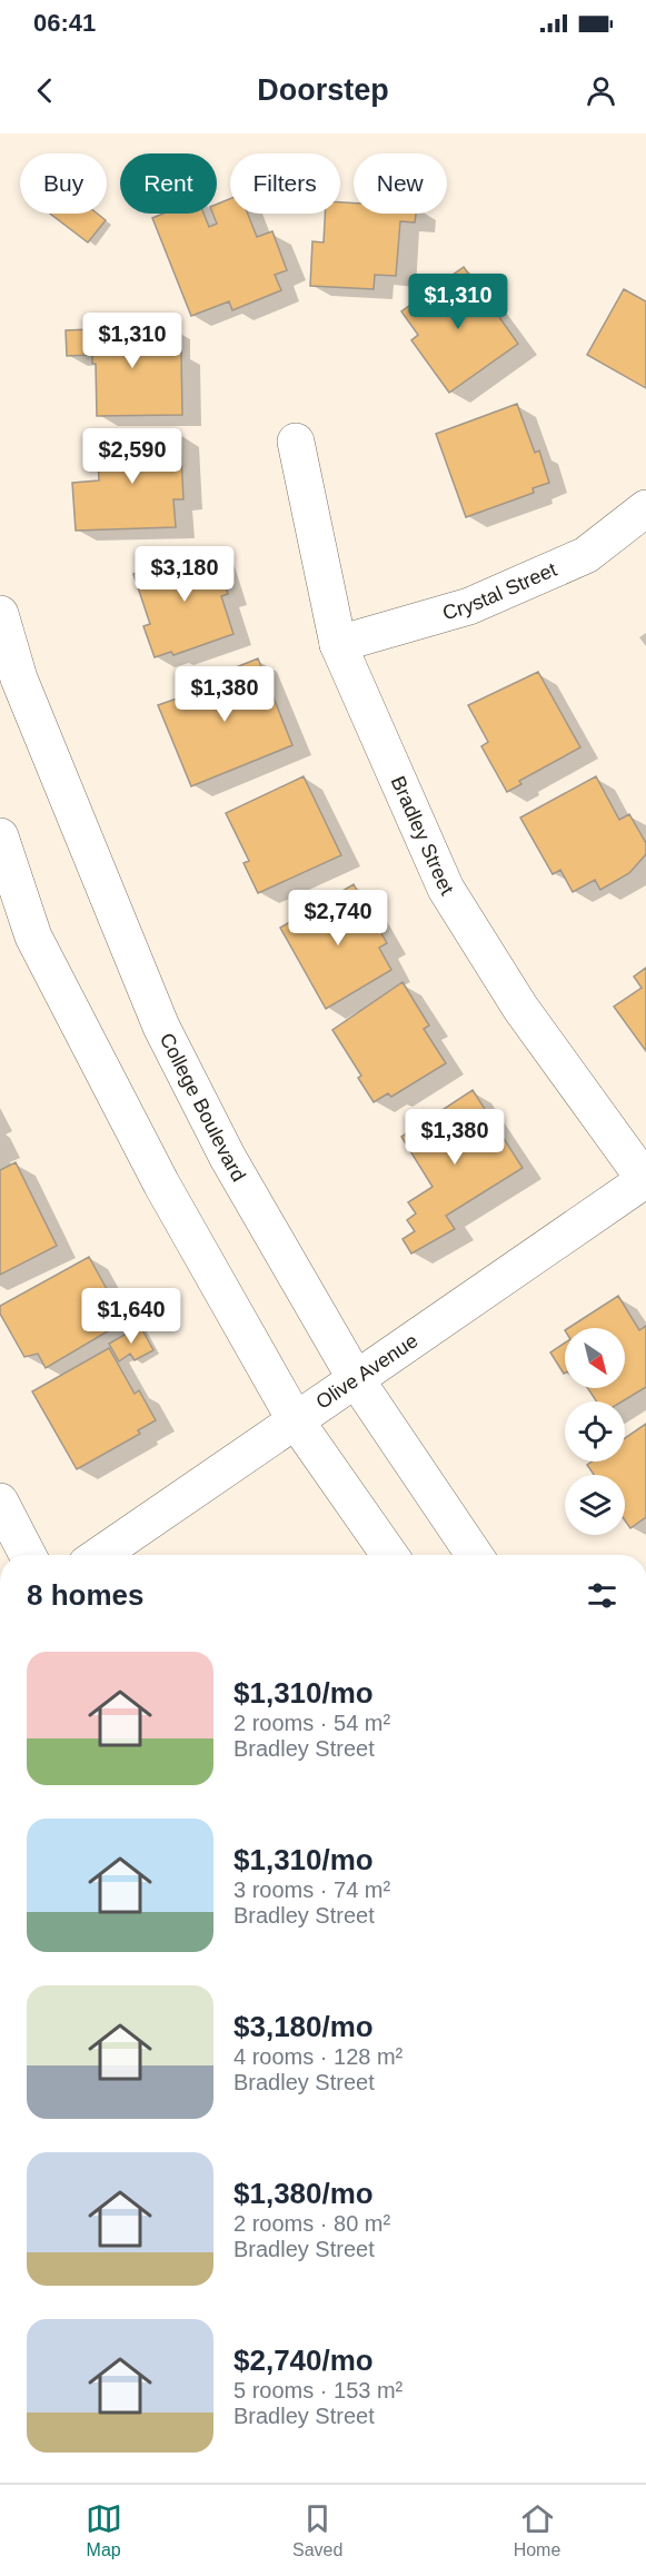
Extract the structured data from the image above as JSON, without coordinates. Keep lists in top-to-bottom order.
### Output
{
  "streets": {
    "main road": [
      "Crystal Street",
      "Bradley Street",
      "College Boulevard",
      "Olive Avenue"
    ]
  },
  "crossings": [
    ["Crystal Street", "Bradley Street"],
    ["Bradley Street", "Olive Avenue"],
    ["College Boulevard", "Olive Avenue"]
  ],
  "north": "bottom right",
  "page": {
    "status": "06:41",
    "header": "Doorstep",
    "chip": [
      "Buy",
      "Rent",
      "Filters",
      "New"
    ],
    "price": [
      "$1,310",
      "$1,310",
      "$2,590",
      "$3,180",
      "$1,380",
      "$2,740",
      "$1,380",
      "$1,640"
    ],
    "heading": "8 homes",
    "list": [
      {
        "name": "$1,310/mo",
        "note": "2 rooms · 54 m² · Bradley Street"
      },
      {
        "name": "$1,310/mo",
        "note": "3 rooms · 74 m² · Bradley Street"
      },
      {
        "name": "$3,180/mo",
        "note": "4 rooms · 128 m² · Bradley Street"
      },
      {
        "name": "$1,380/mo",
        "note": "2 rooms · 80 m² · Bradley Street"
      },
      {
        "name": "$2,740/mo",
        "note": "5 rooms · 153 m² · Bradley Street"
      }
    ],
    "tabs": ["Map", "Saved", "Home"]
  }
}
